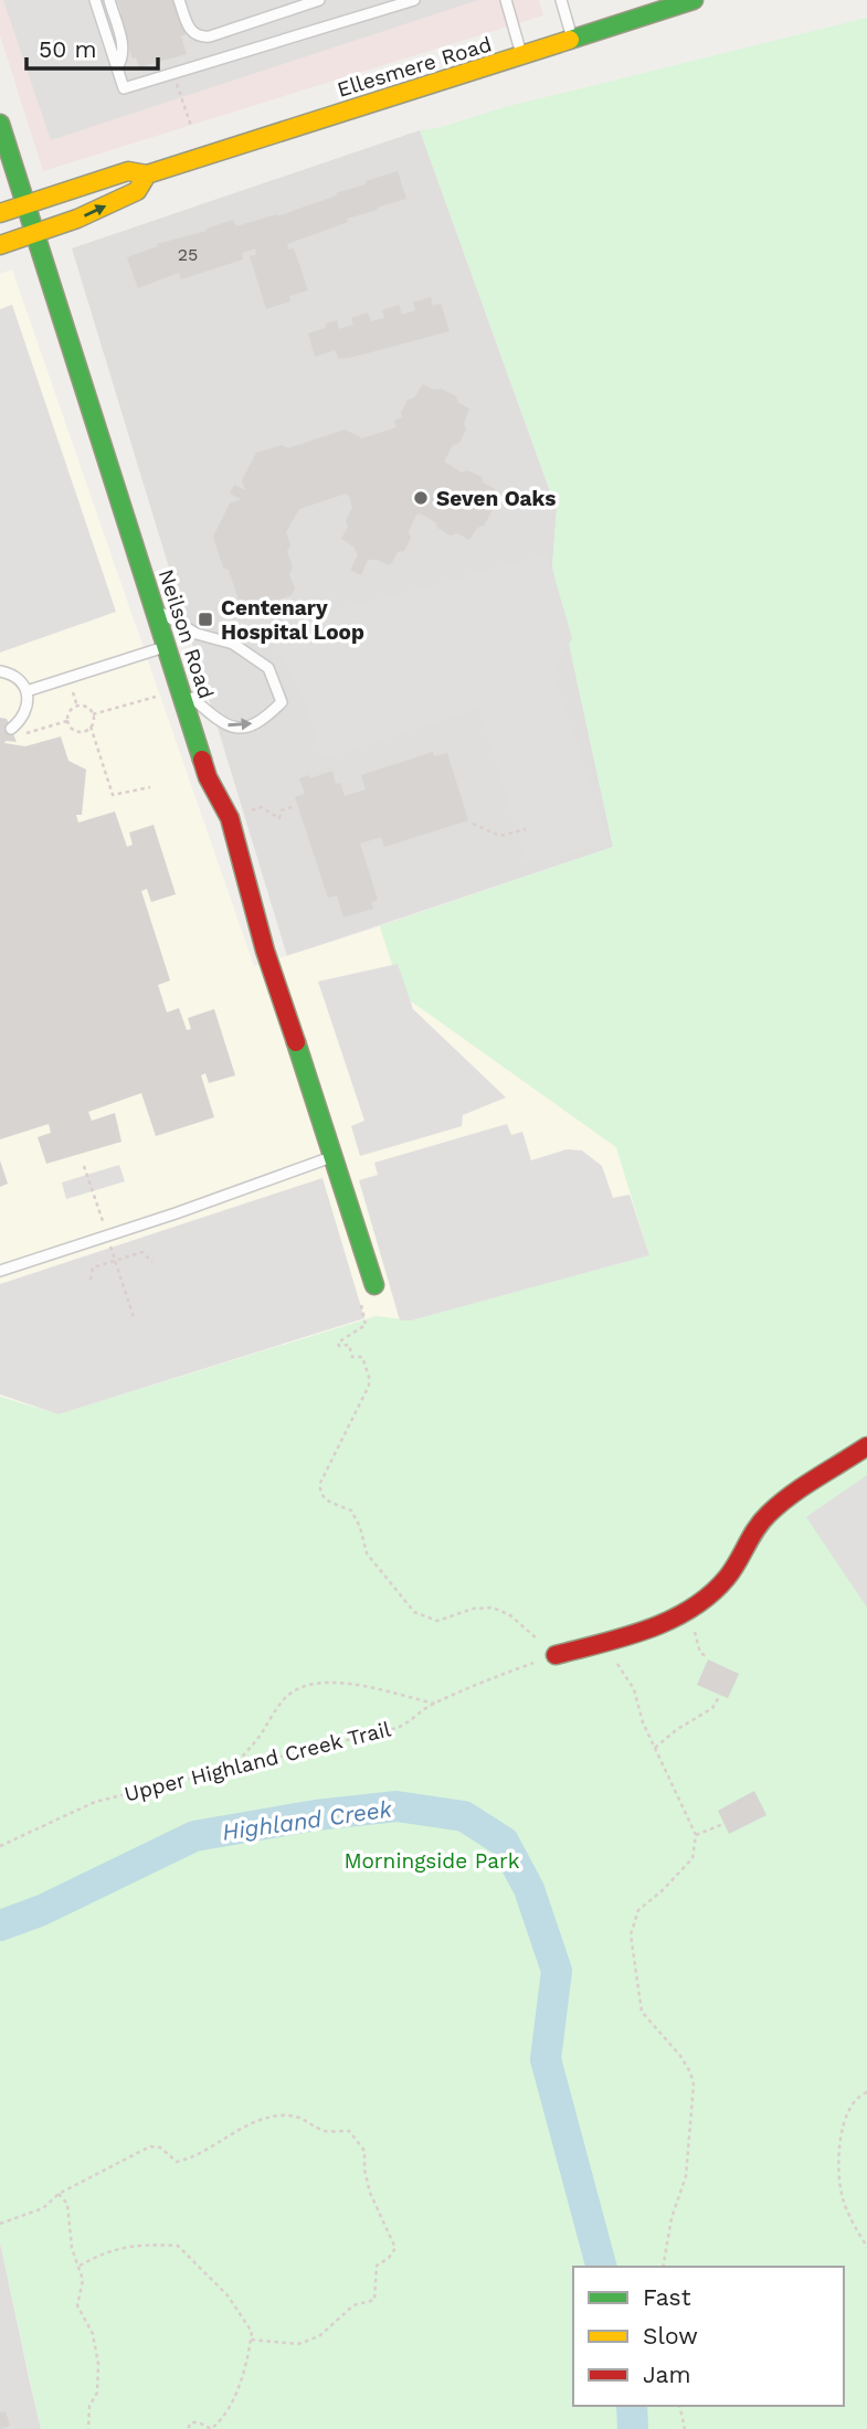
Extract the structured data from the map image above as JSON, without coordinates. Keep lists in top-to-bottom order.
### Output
{
  "streets": {
    "street": ["Ellesmere Road", "Neilson Road"],
    "path": ["Upper Highland Creek Trail"]
  },
  "crossings": [
    ["Ellesmere Road", "Neilson Road"]
  ],
  "water": ["Highland Creek"],
  "parks": ["Morningside Park"],
  "places": {
    "other": ["Seven Oaks"],
    "transit": ["Centenary Hospital Loop"]
  },
  "house_numbers": ["25"],
  "legend": ["Fast", "Slow", "Jam"],
  "scale_bar": "50 m"
}
